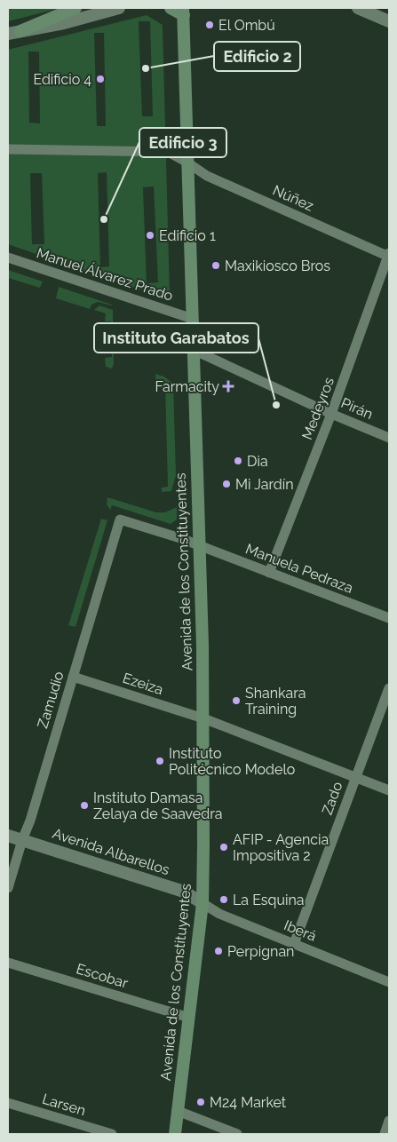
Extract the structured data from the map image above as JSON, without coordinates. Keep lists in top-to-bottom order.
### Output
{
  "streets": {
    "main road": ["Avenida de los Constituyentes"],
    "street": [
      "Núñez",
      "Manuel Álvarez Prado",
      "Medeyros",
      "Pirán",
      "Manuela Pedraza",
      "Ezeiza",
      "Zamudio",
      "Zado",
      "Avenida Albarellos",
      "Iberá",
      "Escobar",
      "Larsen"
    ]
  },
  "crossings": [
    ["Núñez", "Medeyros"],
    ["Núñez", "Avenida de los Constituyentes"],
    ["Manuel Álvarez Prado", "Avenida de los Constituyentes"],
    ["Medeyros", "Pirán"],
    ["Medeyros", "Manuela Pedraza"],
    ["Pirán", "Avenida de los Constituyentes"],
    ["Manuela Pedraza", "Avenida de los Constituyentes"],
    ["Manuela Pedraza", "Zamudio"],
    ["Avenida de los Constituyentes", "Ezeiza"],
    ["Avenida de los Constituyentes", "Avenida Albarellos"],
    ["Avenida de los Constituyentes", "Iberá"],
    ["Avenida de los Constituyentes", "Escobar"],
    ["Ezeiza", "Zamudio"],
    ["Ezeiza", "Zado"],
    ["Zamudio", "Avenida Albarellos"],
    ["Zado", "Iberá"],
    ["Avenida Albarellos", "Iberá"]
  ],
  "places": {
    "other": [
      "El Ombú",
      "Edificio 2",
      "Edificio 4",
      "Edificio 3",
      "Edificio 1",
      "Maxikiosco Bros",
      "Instituto Garabatos",
      "Dia",
      "Mi Jardín",
      "Shankara Training",
      "Instituto Politécnico Modelo",
      "Instituto Damasa Zelaya de Saavedra",
      "AFIP - Agencia Impositiva 2",
      "La Esquina",
      "Perpignan",
      "M24 Market"
    ],
    "health": ["Farmacity"]
  }
}
